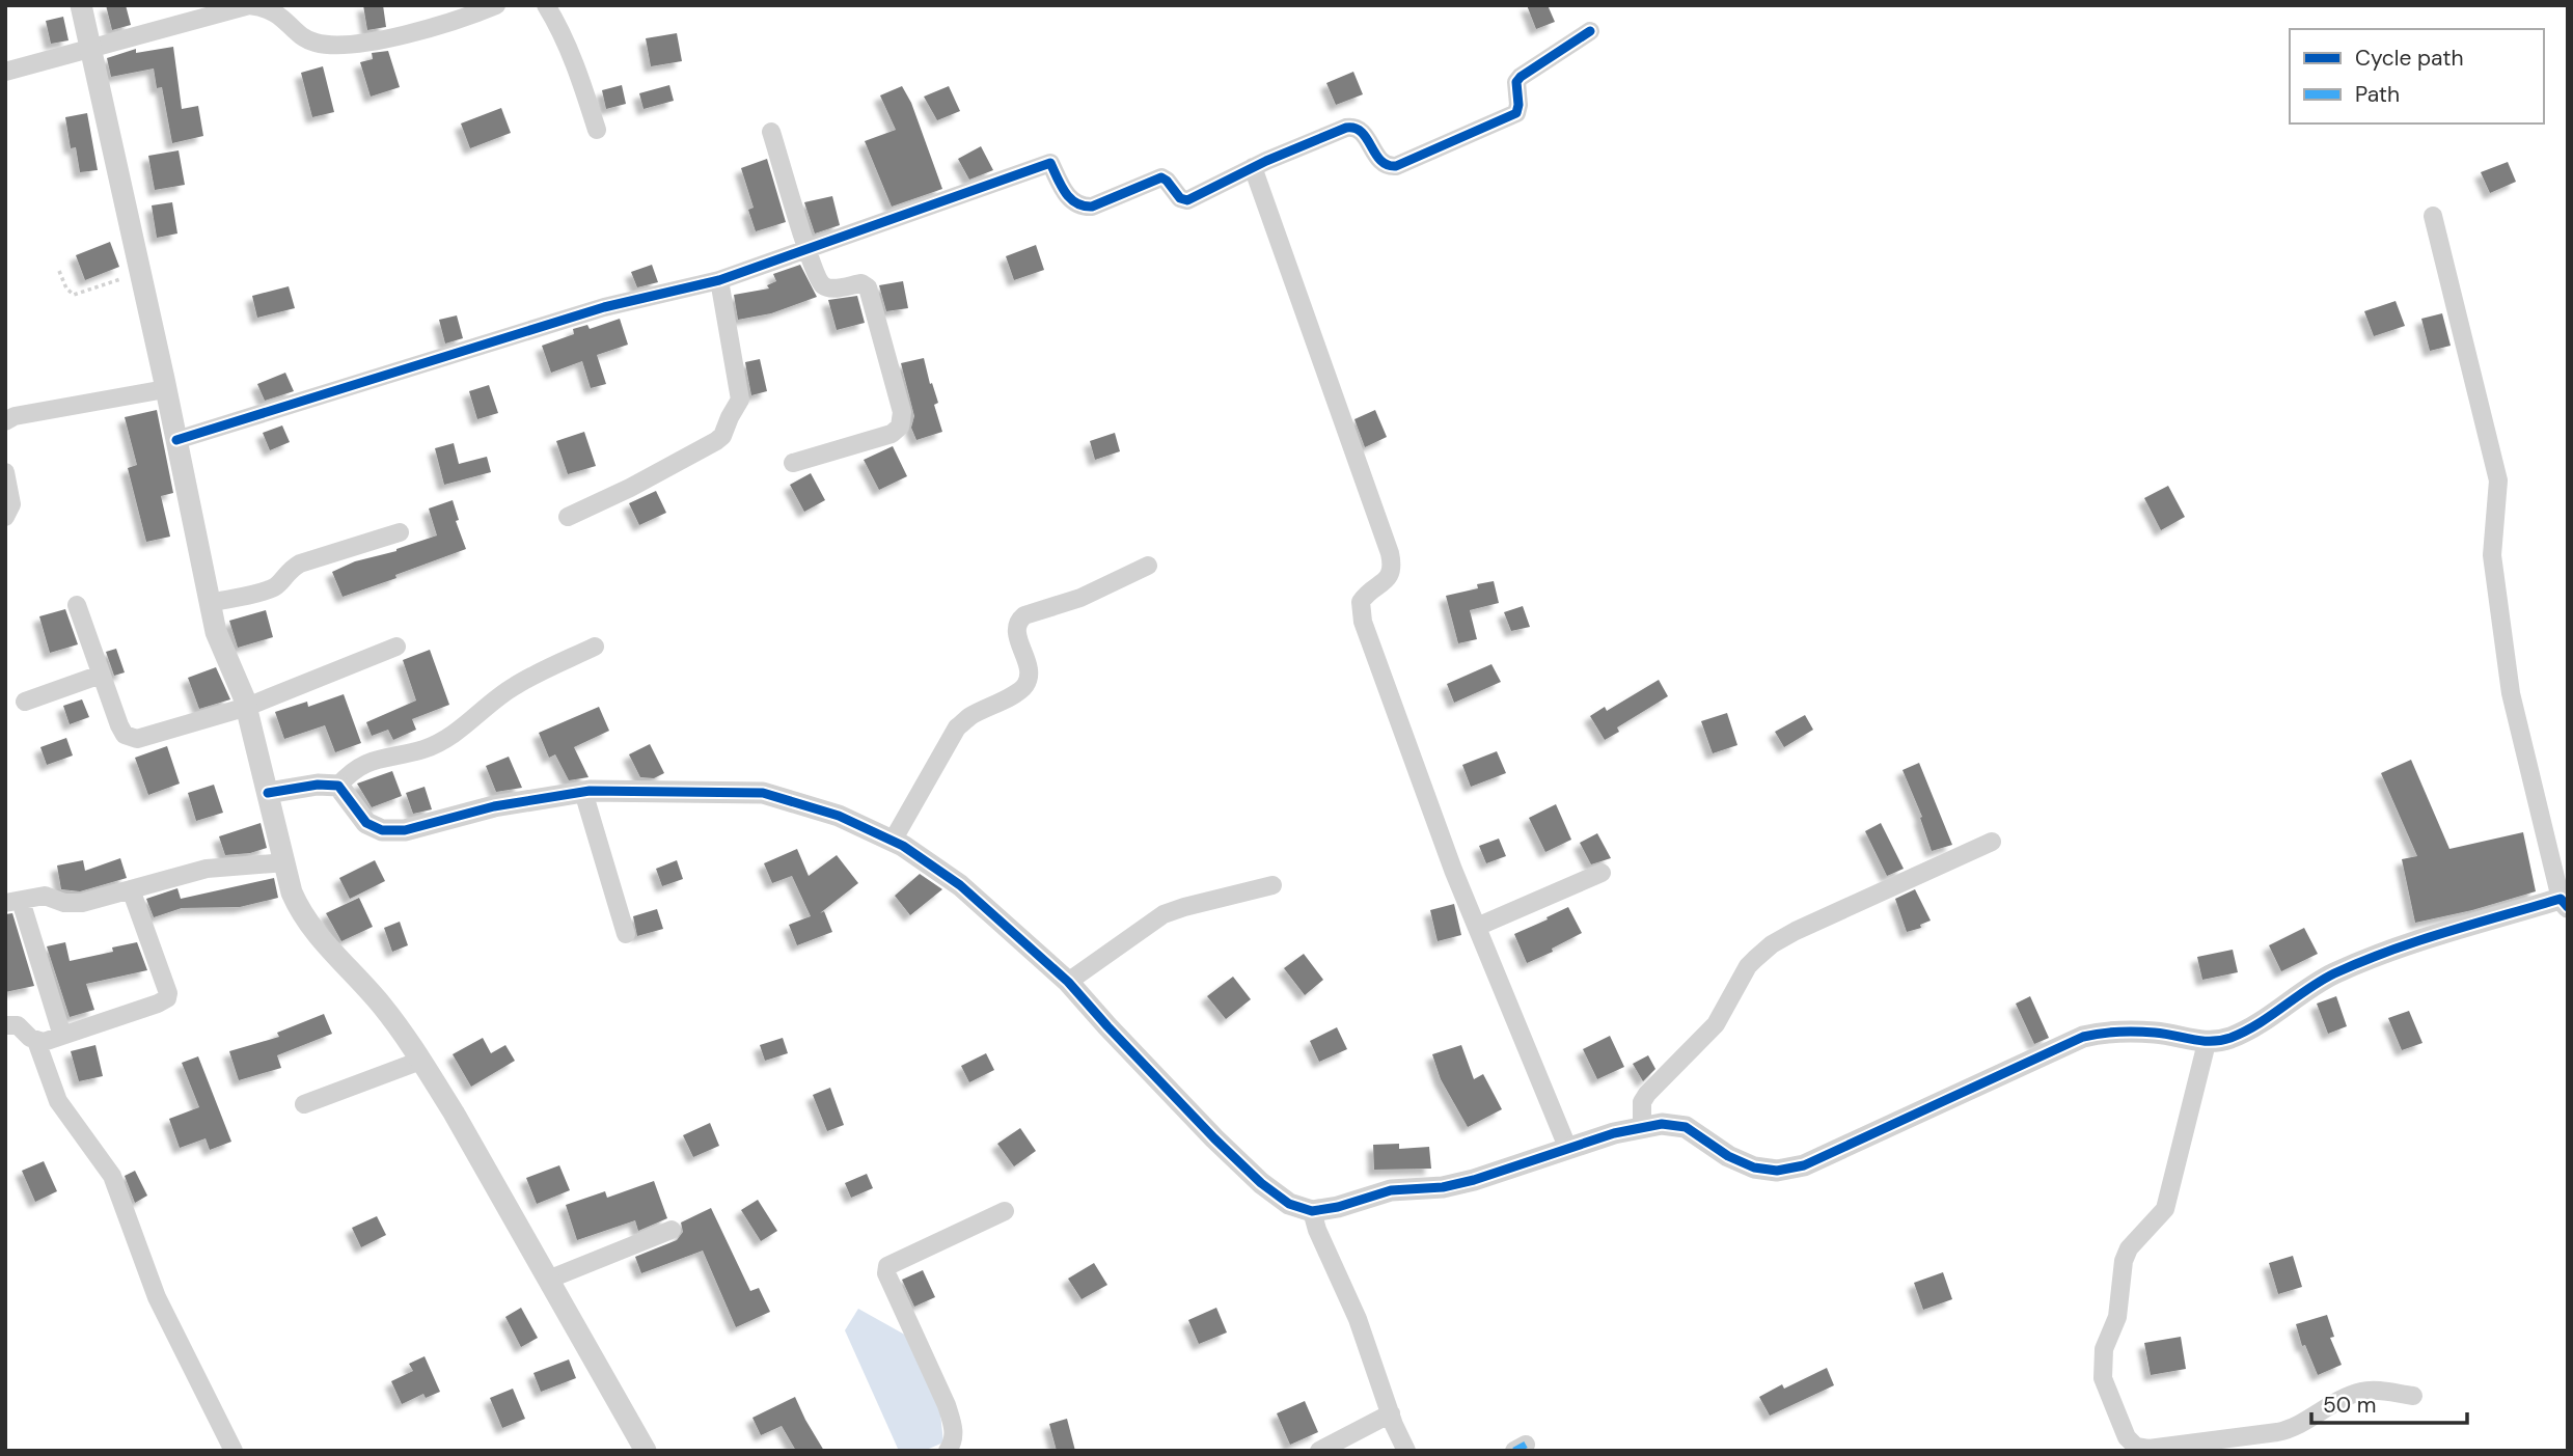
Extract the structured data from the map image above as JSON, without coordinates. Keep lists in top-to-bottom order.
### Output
{
  "legend": ["Cycle path", "Path"],
  "scale_bar": "50 m"
}
